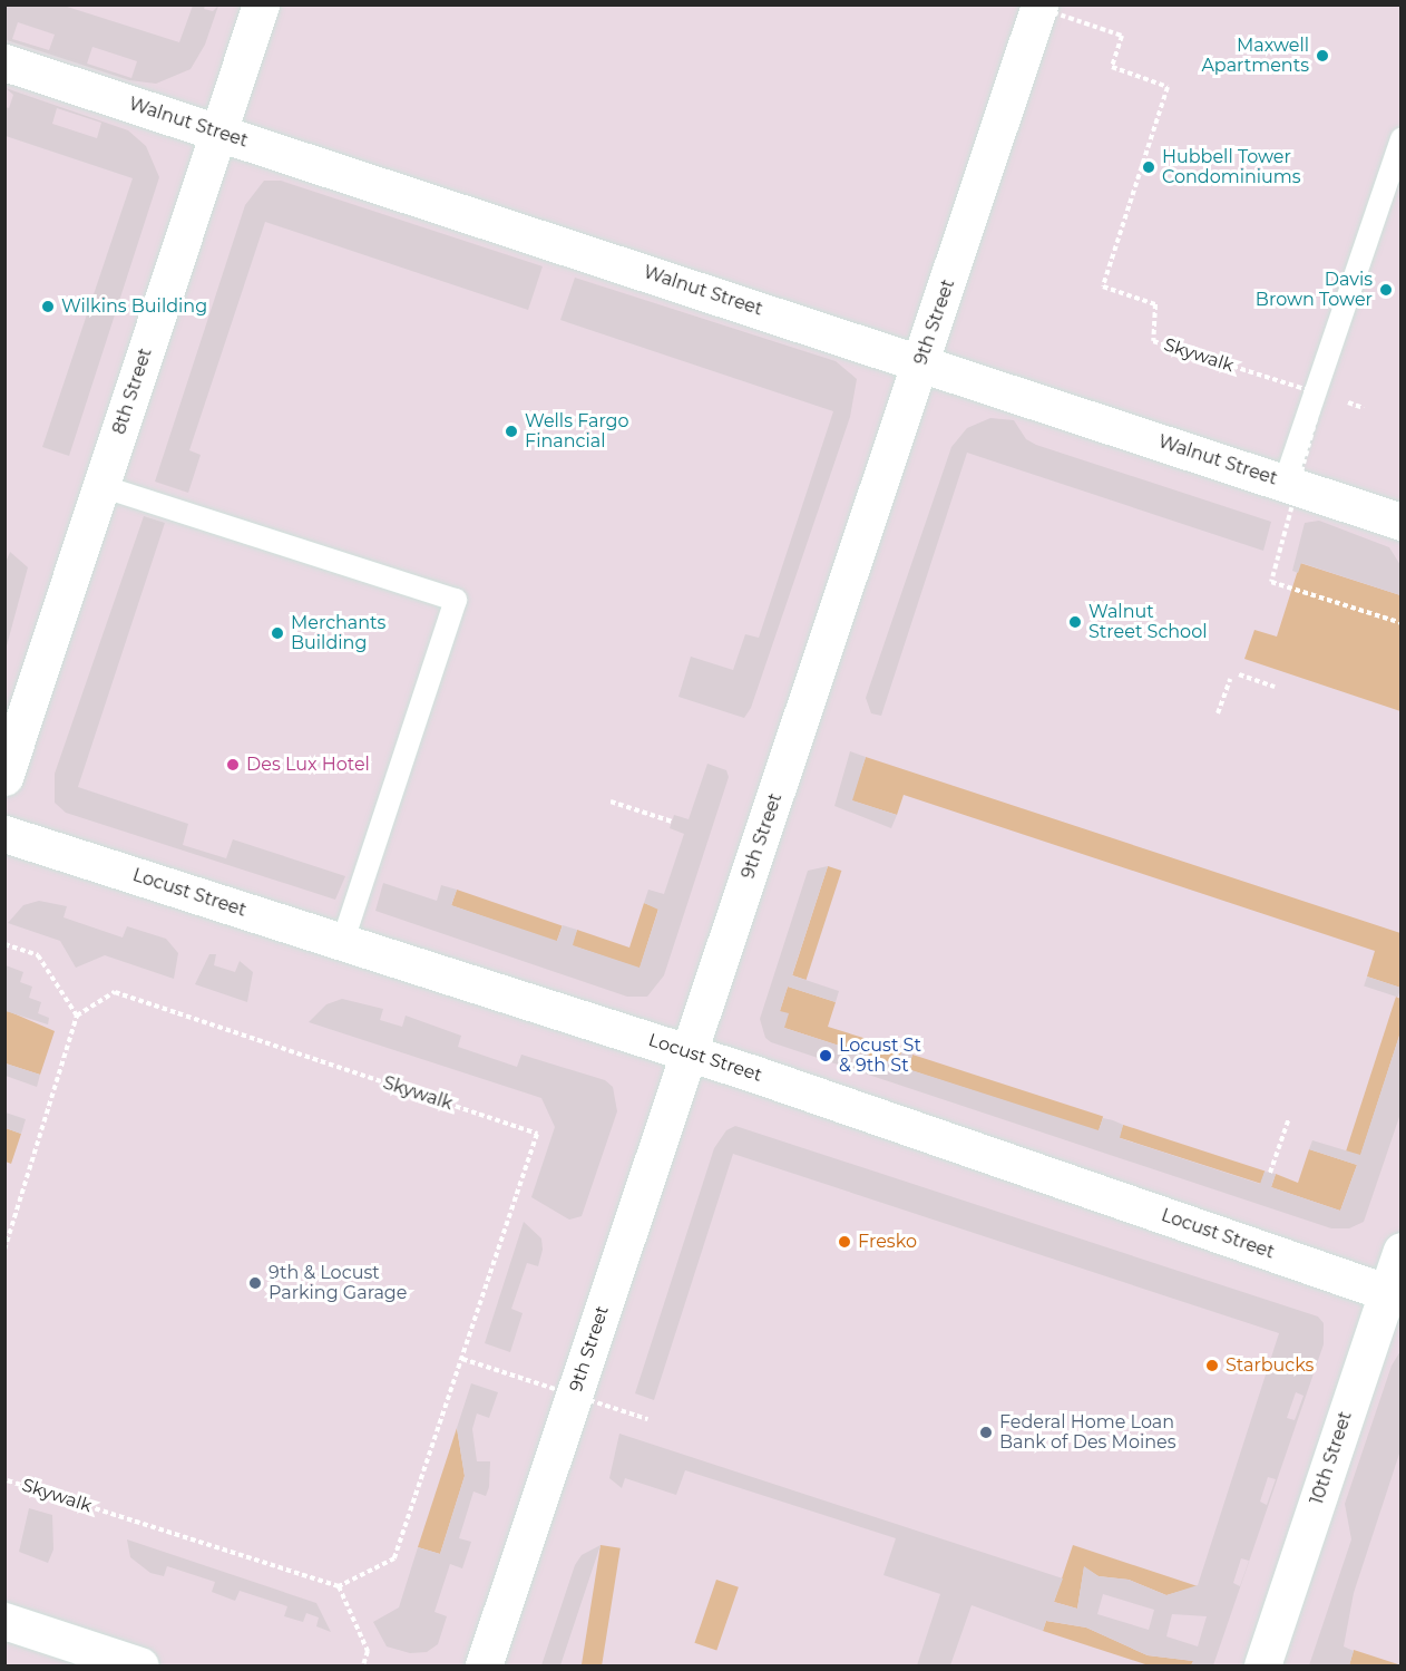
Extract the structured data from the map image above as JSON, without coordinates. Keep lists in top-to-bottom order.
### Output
{
  "streets": {
    "main road": [
      "Walnut Street",
      "9th Street",
      "8th Street",
      "Locust Street",
      "10th Street"
    ],
    "path": ["Skywalk"]
  },
  "crossings": [
    ["Walnut Street", "9th Street"],
    ["Walnut Street", "8th Street"],
    ["9th Street", "Locust Street"],
    ["Locust Street", "10th Street"]
  ],
  "places": [
    "Maxwell Apartments",
    "Hubbell Tower Condominiums",
    "Davis Brown Tower",
    "Wilkins Building",
    "Wells Fargo Financial",
    "Walnut Street School",
    "Merchants Building",
    "Des Lux Hotel",
    "Locust St & 9th St",
    "Fresko",
    "9th & Locust Parking Garage",
    "Starbucks",
    "Federal Home Loan Bank of Des Moines"
  ]
}
